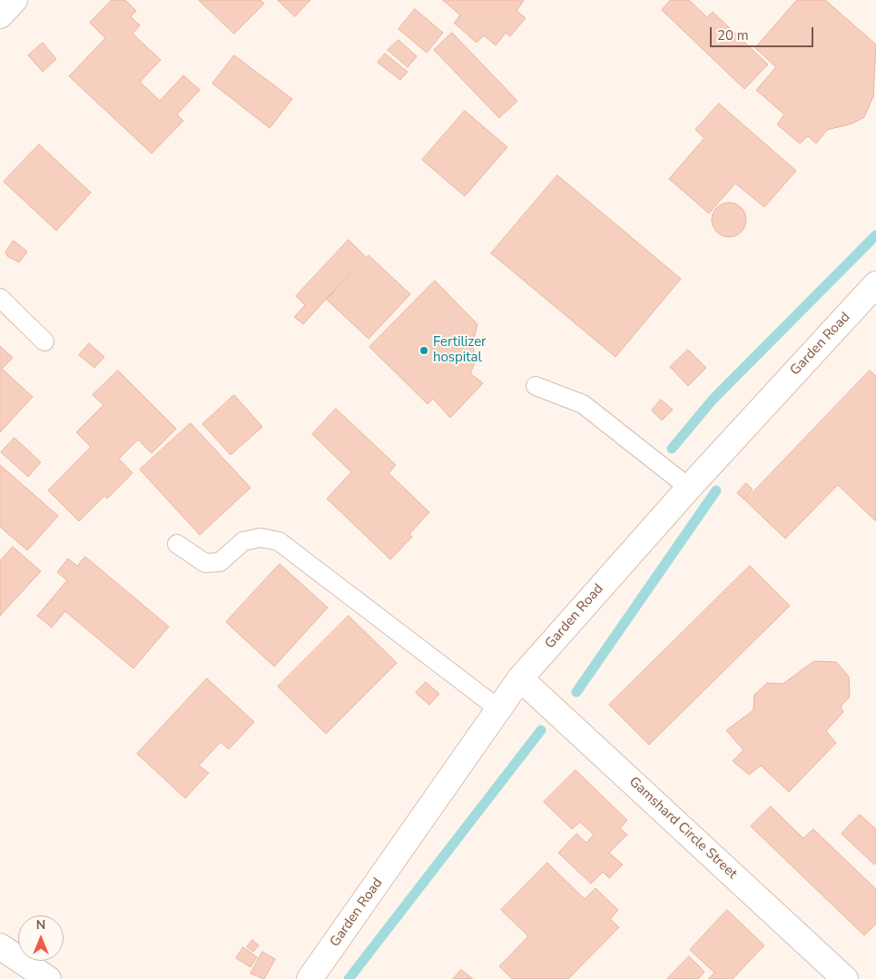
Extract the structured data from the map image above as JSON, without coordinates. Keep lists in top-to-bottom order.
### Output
{
  "streets": {
    "street": ["Garden Road", "Gamshard Circle Street"]
  },
  "crossings": [
    ["Garden Road", "Gamshard Circle Street"]
  ],
  "places": ["Fertilizer hospital"],
  "scale_bar": "20 m",
  "north": "top"
}
